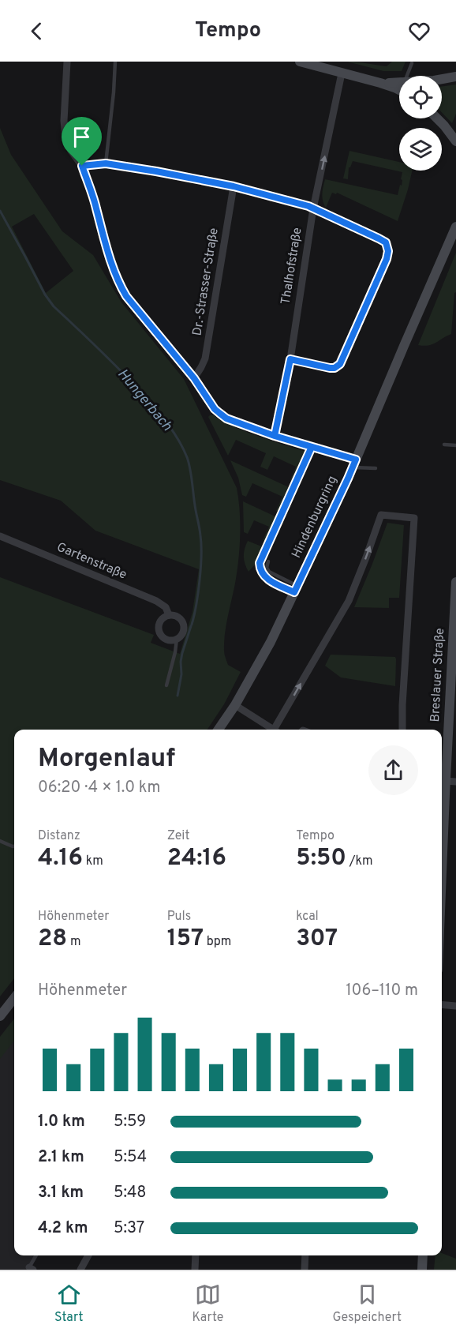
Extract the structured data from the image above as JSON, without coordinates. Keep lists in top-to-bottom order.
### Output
{
  "streets": {
    "main road": ["Hindenburgring", "Breslauer Straße"],
    "street": ["Thalhofstraße", "Dr.-Strasser-Straße", "Gartenstraße"]
  },
  "one_way": ["Thalhofstraße"],
  "water": ["Hungerbach"],
  "page": {
    "header": "Tempo",
    "heading": ["Morgenlauf", "06:20 · 4 × 1.0 km"],
    "stats": [
      ["Distanz", "4.16 km"],
      ["Zeit", "24:16"],
      ["Tempo", "5:50 /km"],
      ["Höhenmeter", "28 m"],
      ["Puls", "157 bpm"],
      ["kcal", "307"]
    ],
    "chart": ["Höhenmeter", "106–110 m"],
    "list": [
      {
        "name": "1.0 km",
        "note": "5:59"
      },
      {
        "name": "2.1 km",
        "note": "5:54"
      },
      {
        "name": "3.1 km",
        "note": "5:48"
      },
      {
        "name": "4.2 km",
        "note": "5:37"
      }
    ],
    "tabs": ["Start", "Karte", "Gespeichert"]
  }
}
